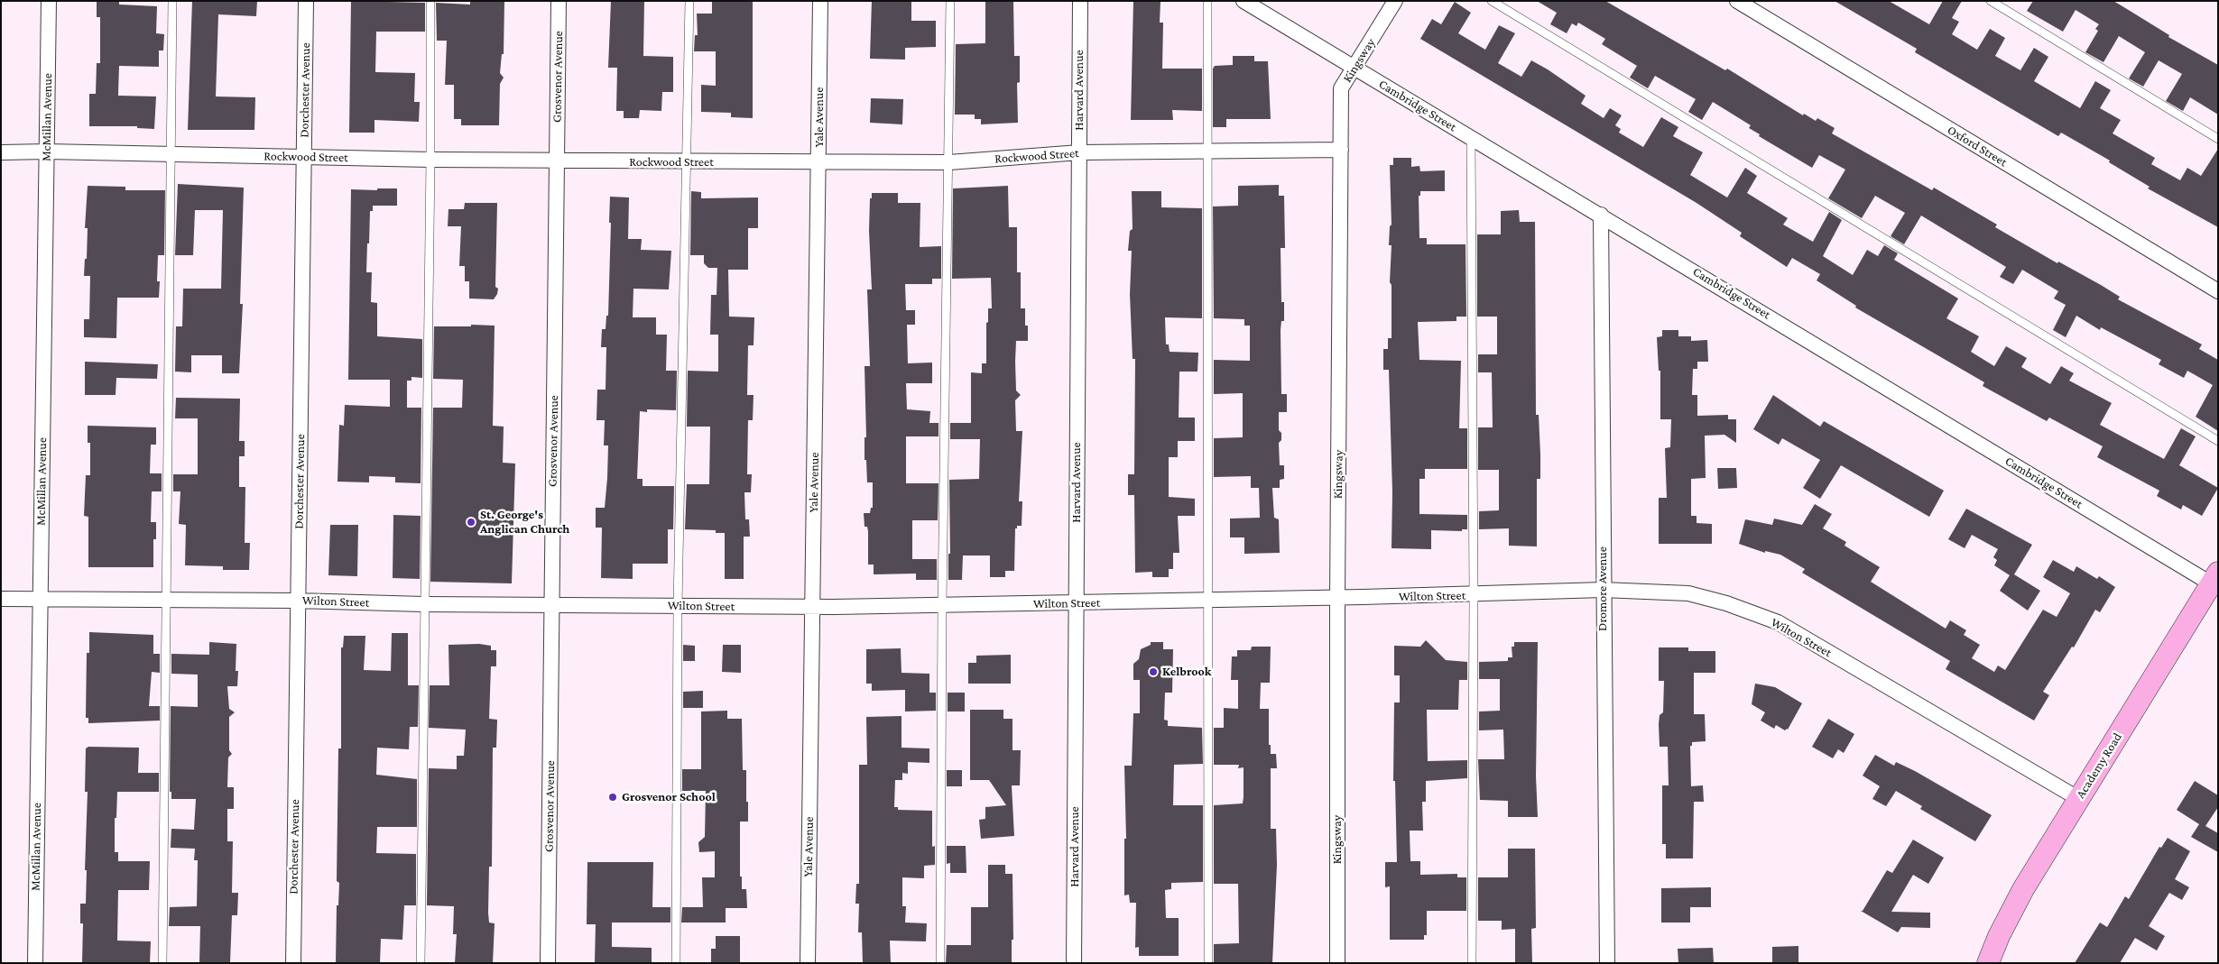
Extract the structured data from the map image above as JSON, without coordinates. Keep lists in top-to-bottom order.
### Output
{
  "streets": {
    "main road": ["Academy Road"],
    "street": [
      "Kingsway",
      "Grosvenor Avenue",
      "Dorchester Avenue",
      "Harvard Avenue",
      "Cambridge Street",
      "McMillan Avenue",
      "Yale Avenue",
      "Oxford Street",
      "Rockwood Street",
      "Dromore Avenue",
      "Wilton Street"
    ]
  },
  "crossings": [
    ["Kingsway", "Cambridge Street"],
    ["Kingsway", "Rockwood Street"],
    ["Kingsway", "Wilton Street"],
    ["Grosvenor Avenue", "Rockwood Street"],
    ["Grosvenor Avenue", "Wilton Street"],
    ["Dorchester Avenue", "Rockwood Street"],
    ["Dorchester Avenue", "Wilton Street"],
    ["Harvard Avenue", "Rockwood Street"],
    ["Harvard Avenue", "Wilton Street"],
    ["Cambridge Street", "Dromore Avenue"],
    ["Cambridge Street", "Academy Road"],
    ["McMillan Avenue", "Rockwood Street"],
    ["McMillan Avenue", "Wilton Street"],
    ["Yale Avenue", "Rockwood Street"],
    ["Yale Avenue", "Wilton Street"],
    ["Dromore Avenue", "Wilton Street"],
    ["Wilton Street", "Academy Road"]
  ],
  "places": ["St. George's Anglican Church", "Kelbrook", "Grosvenor School"]
}
